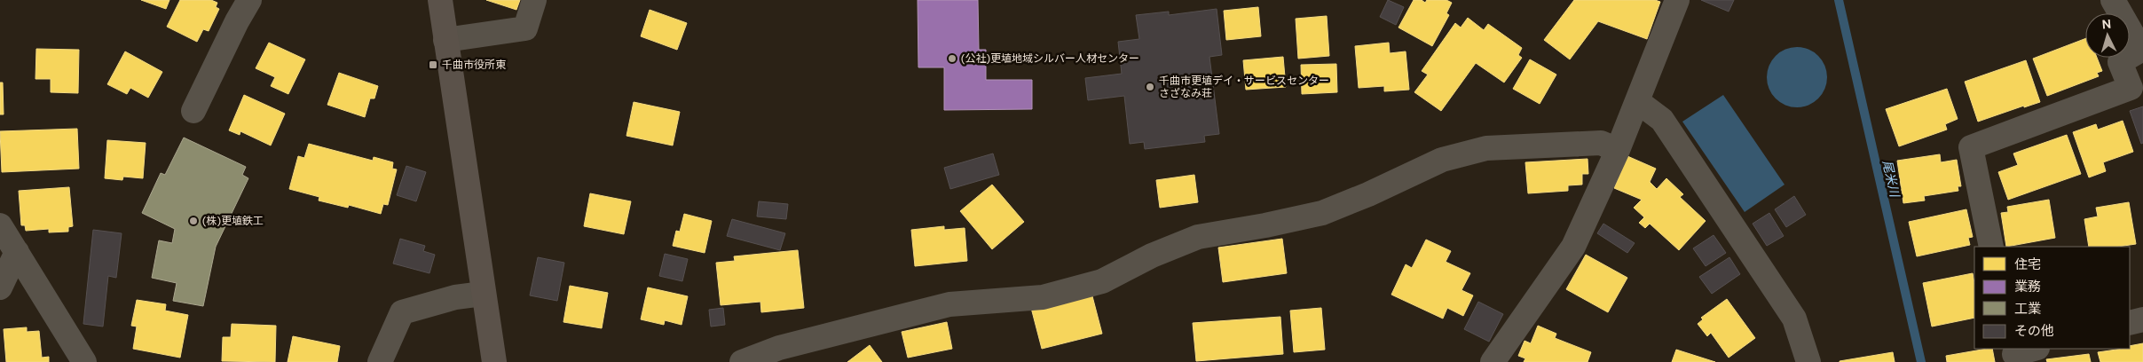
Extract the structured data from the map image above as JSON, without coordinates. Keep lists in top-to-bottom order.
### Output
{
  "water": ["尾米川"],
  "places": {
    "other": ["(公社)更埴地域シルバー人材センター", "千曲市更埴デイ・サービスセンター さざなみ荘", "(株)更埴鉄工"],
    "transit": ["千曲市役所東"]
  },
  "legend": [
    "住宅",
    "業務",
    "工業",
    "その他"
  ],
  "north": "top"
}
